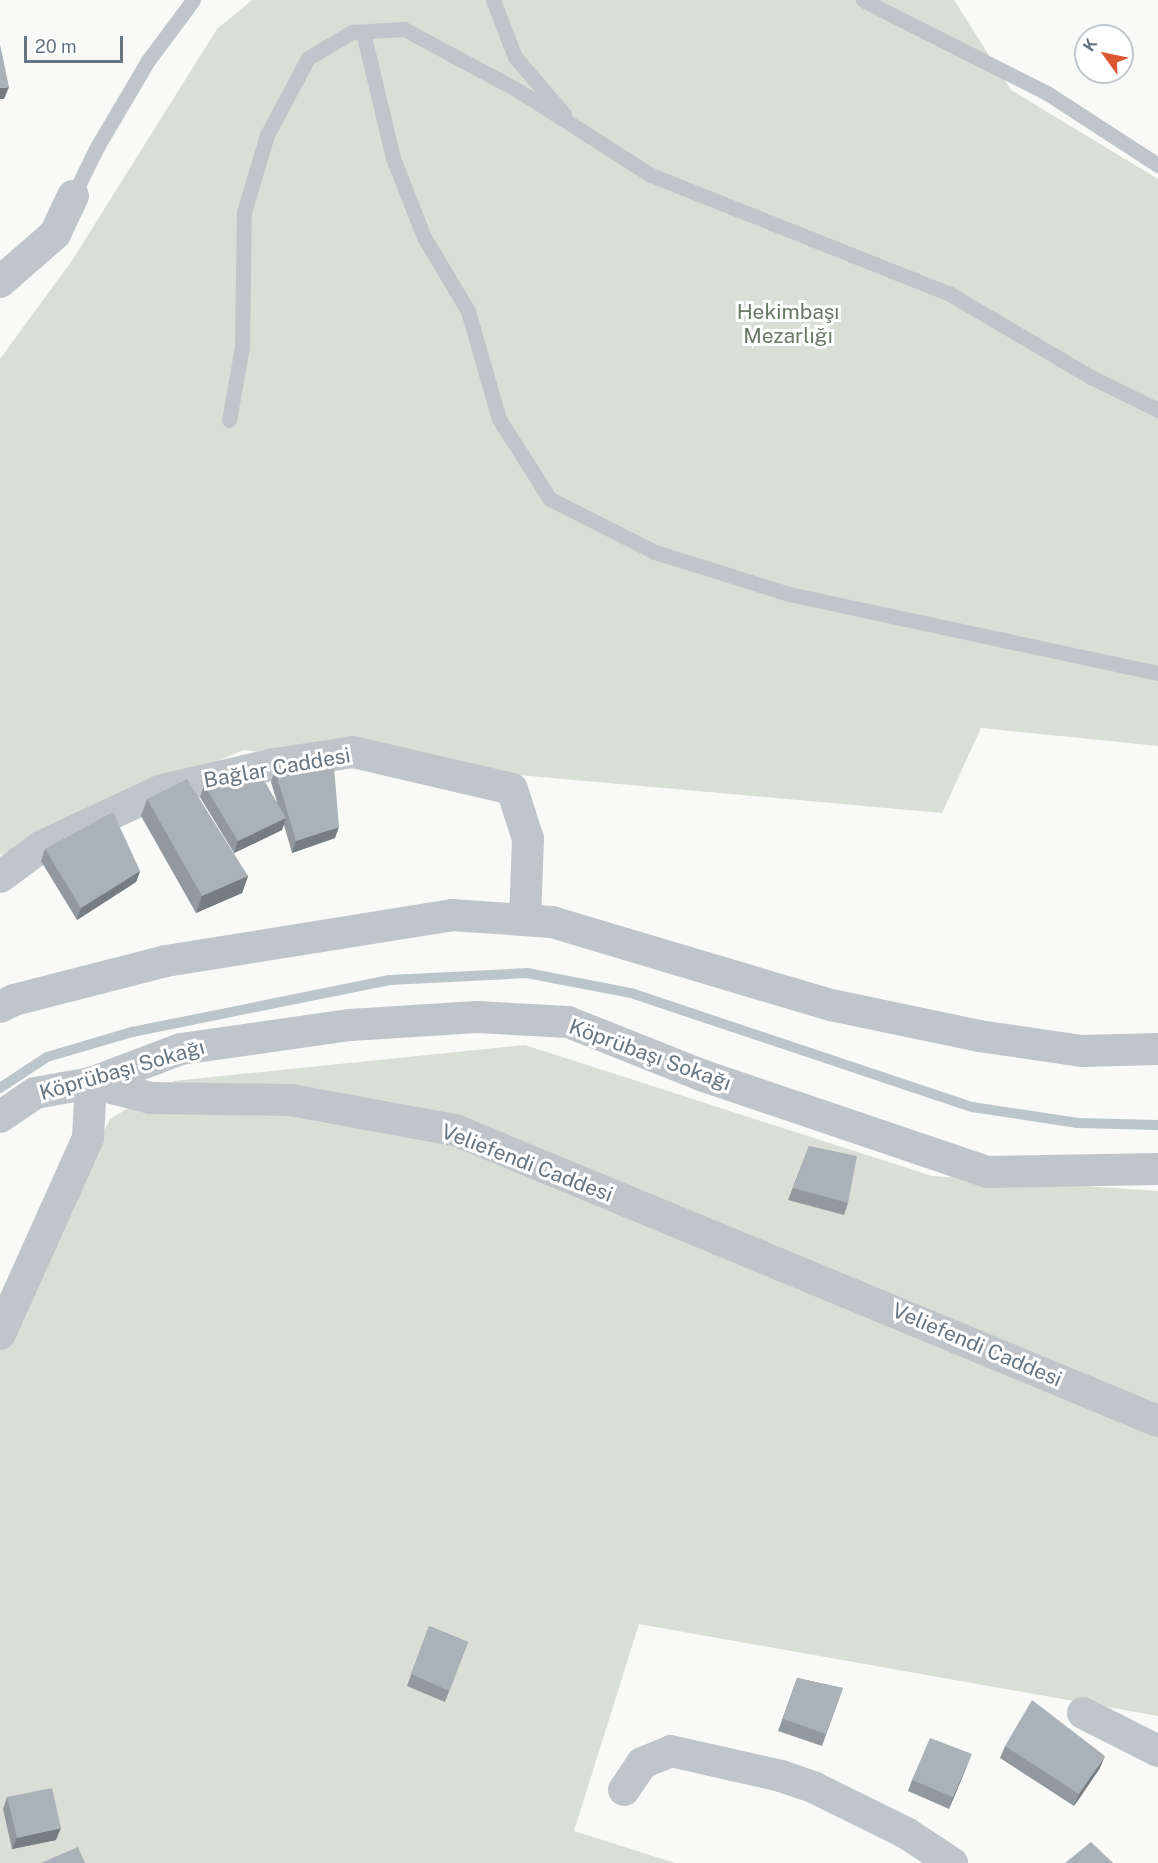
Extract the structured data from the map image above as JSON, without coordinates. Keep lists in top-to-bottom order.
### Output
{
  "streets": {
    "street": ["Bağlar Caddesi", "Köprübaşı Sokağı", "Veliefendi Caddesi"]
  },
  "crossings": [
    ["Köprübaşı Sokağı", "Veliefendi Caddesi"]
  ],
  "parks": ["Hekimbaşı Mezarlığı"],
  "scale_bar": "20 m",
  "north": "top left"
}
